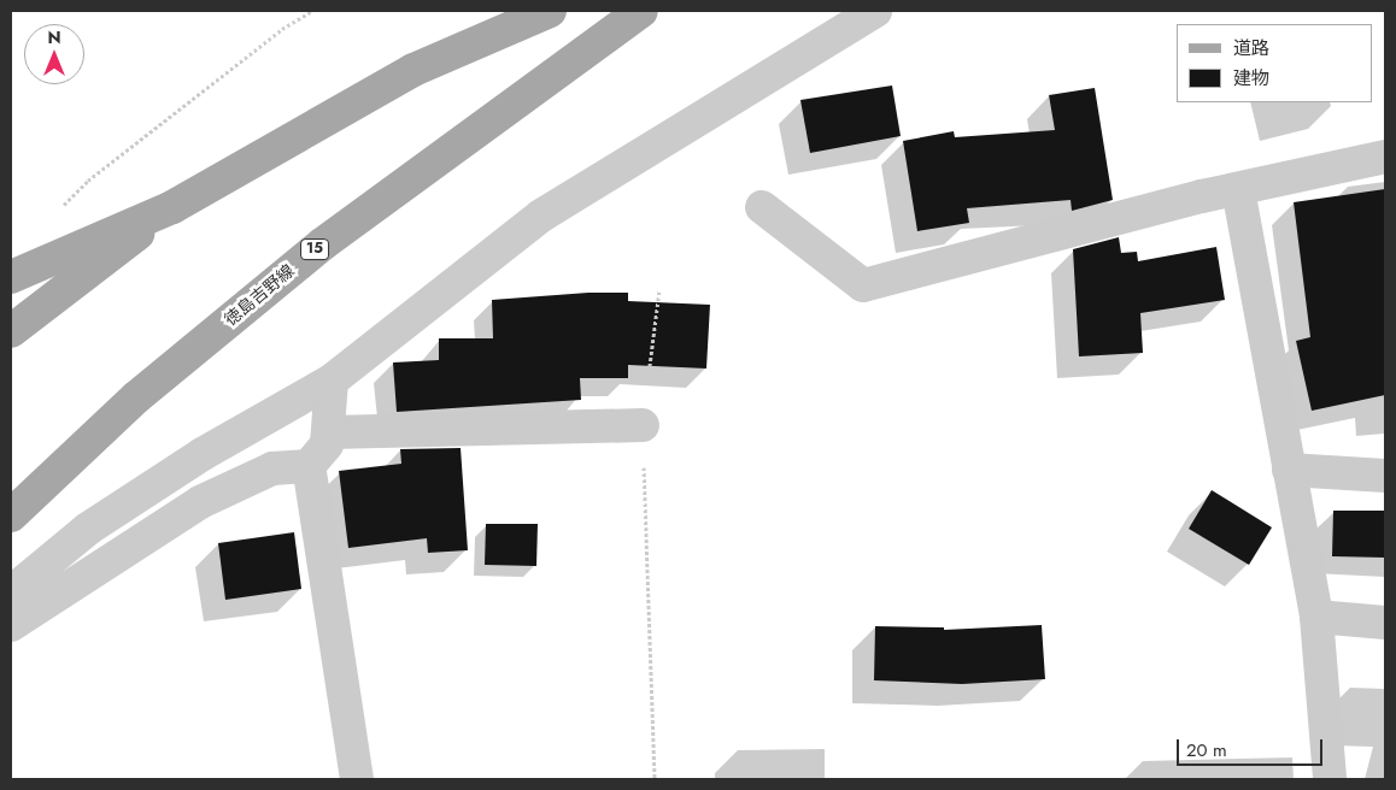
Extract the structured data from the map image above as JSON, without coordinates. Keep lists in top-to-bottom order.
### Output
{
  "streets": {
    "main road": ["15", "徳島吉野線"]
  },
  "legend": ["道路", "建物"],
  "scale_bar": "20 m",
  "north": "top"
}
